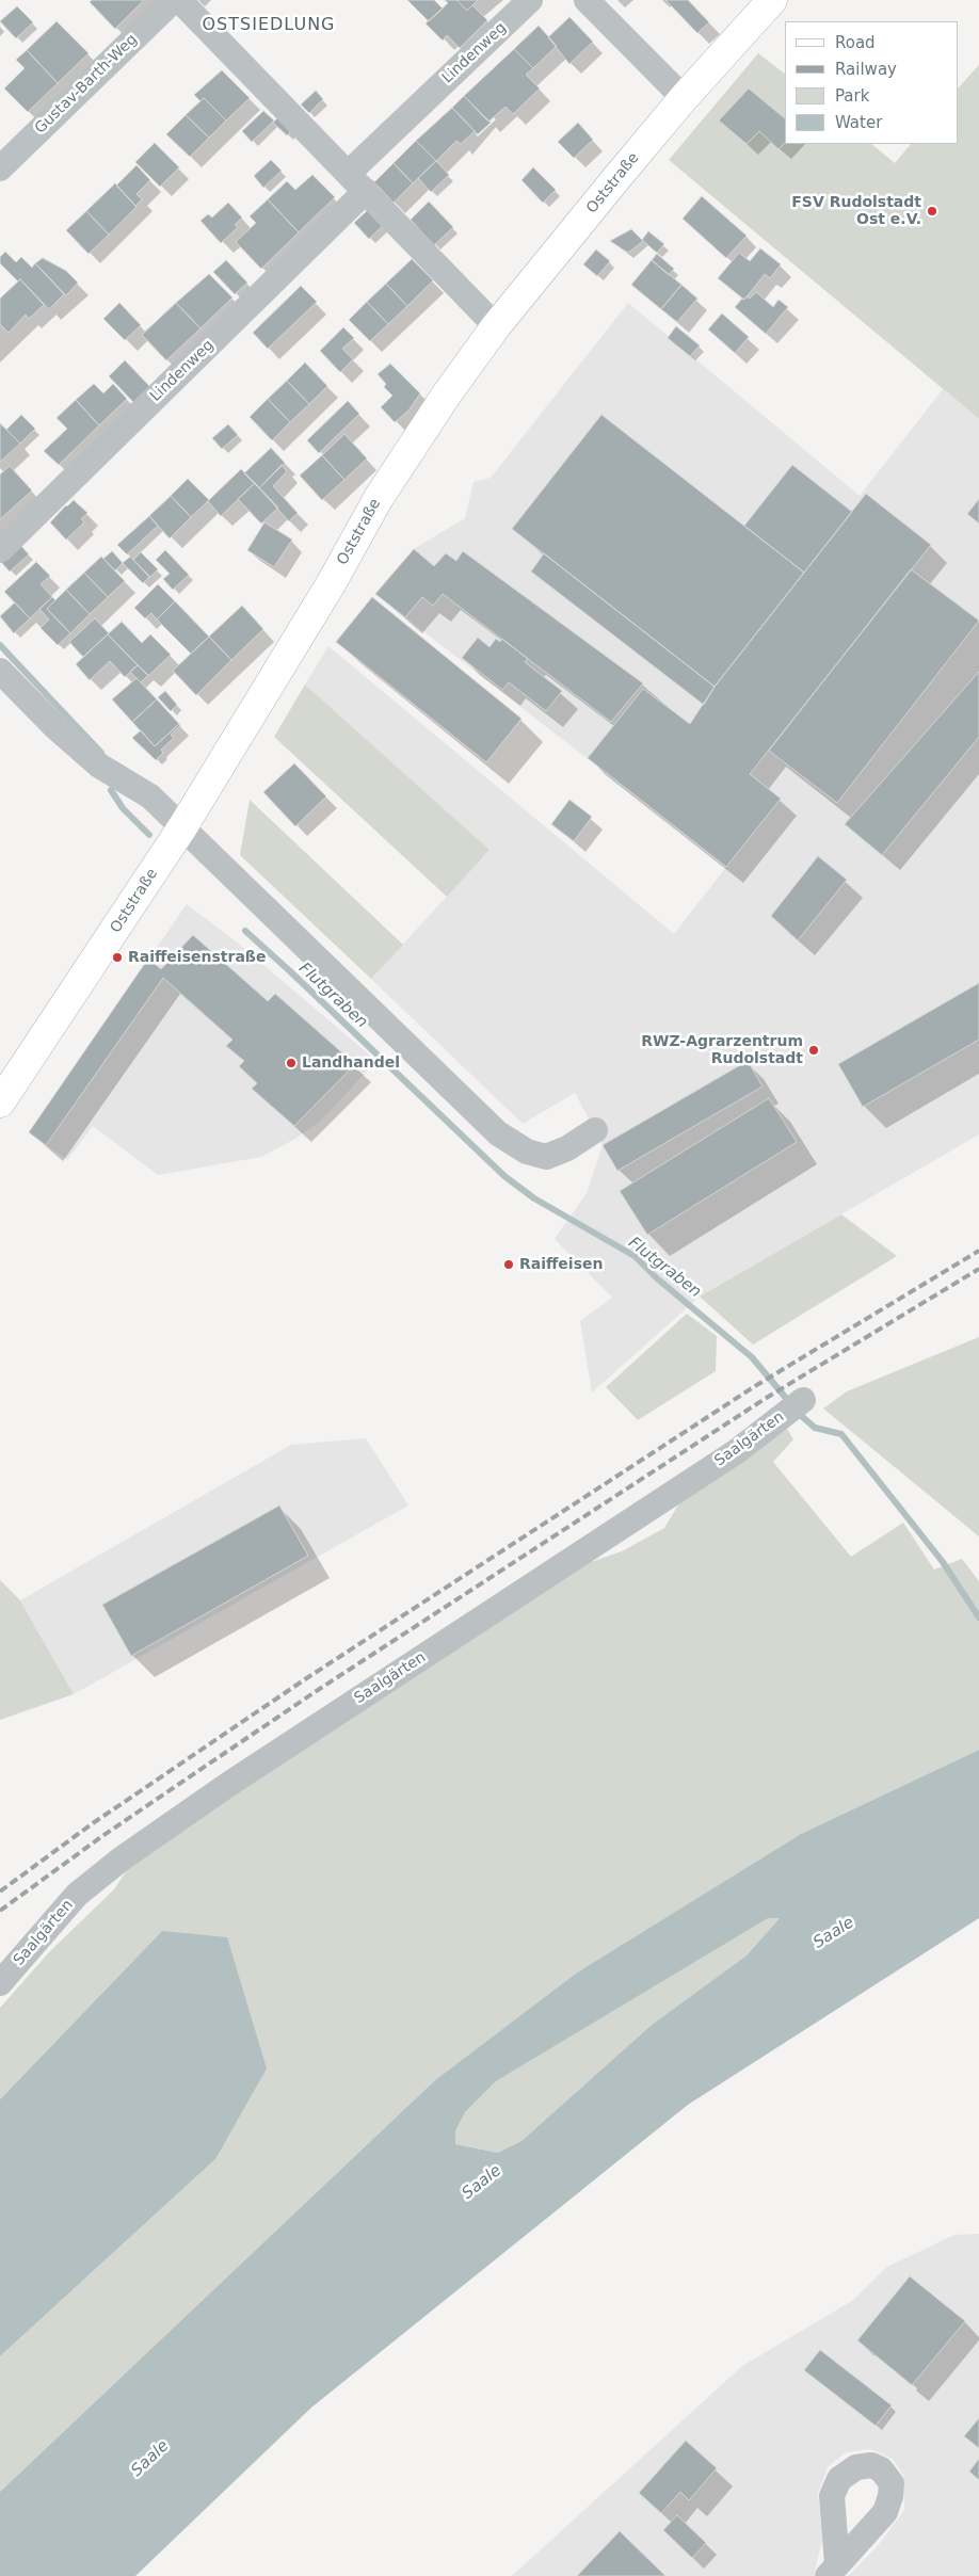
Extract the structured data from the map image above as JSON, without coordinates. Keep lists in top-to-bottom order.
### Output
{
  "streets": {
    "street": [
      "Lindenweg",
      "Gustav-Barth-Weg",
      "Oststraße",
      "Saalgärten"
    ]
  },
  "districts": ["OSTSIEDLUNG"],
  "water": ["Flutgraben", "Saale"],
  "places": [
    "FSV Rudolstadt Ost e.V.",
    "Raiffeisenstraße",
    "RWZ-Agrarzentrum Rudolstadt",
    "Landhandel",
    "Raiffeisen"
  ],
  "legend": [
    "Road",
    "Railway",
    "Park",
    "Water"
  ]
}
